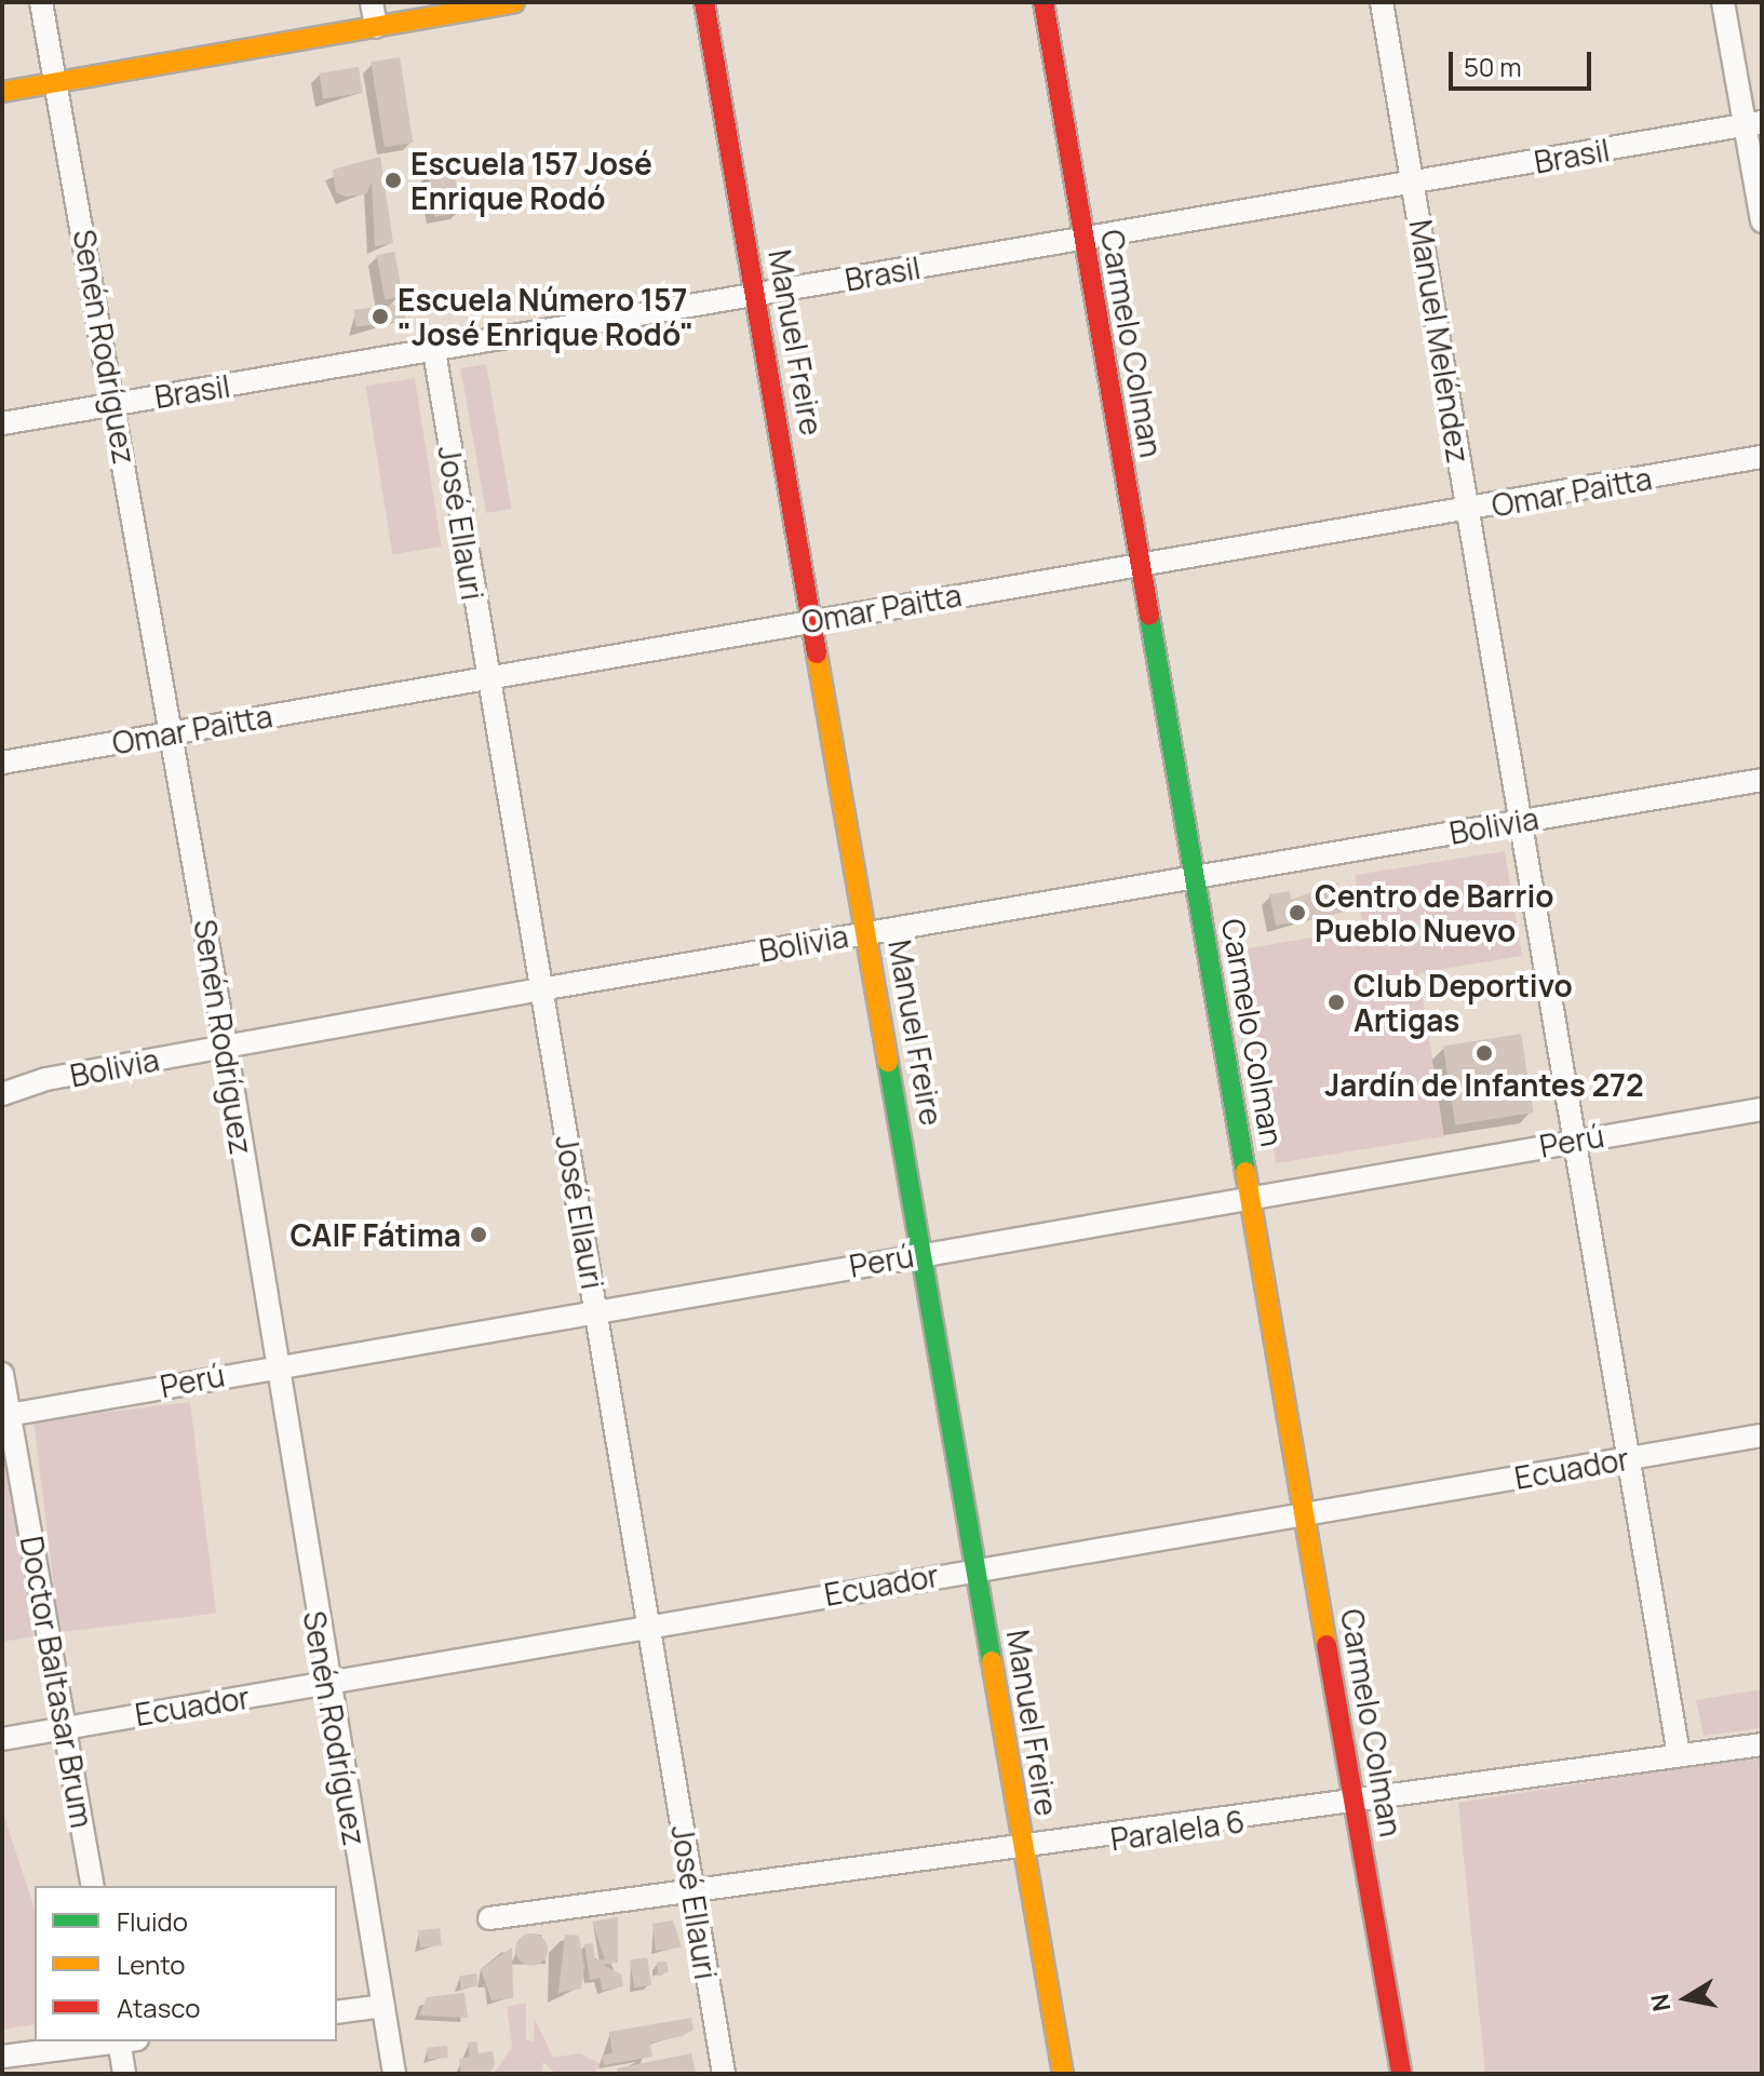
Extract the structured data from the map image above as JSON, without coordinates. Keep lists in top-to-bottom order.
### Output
{
  "streets": {
    "street": [
      "Brasil",
      "Manuel Meléndez",
      "Manuel Freire",
      "Carmelo Colman",
      "Senén Rodríguez",
      "Omar Paitta",
      "José Ellauri",
      "Bolivia",
      "Perú",
      "Ecuador",
      "Doctor Baltasar Brum",
      "Paralela 6"
    ]
  },
  "crossings": [
    ["Brasil", "Manuel Meléndez"],
    ["Brasil", "Manuel Freire"],
    ["Brasil", "Carmelo Colman"],
    ["Brasil", "Senén Rodríguez"],
    ["Brasil", "José Ellauri"],
    ["Manuel Meléndez", "Omar Paitta"],
    ["Manuel Meléndez", "Bolivia"],
    ["Manuel Meléndez", "Perú"],
    ["Manuel Meléndez", "Ecuador"],
    ["Manuel Meléndez", "Paralela 6"],
    ["Manuel Freire", "Omar Paitta"],
    ["Manuel Freire", "Bolivia"],
    ["Manuel Freire", "Perú"],
    ["Manuel Freire", "Ecuador"],
    ["Manuel Freire", "Paralela 6"],
    ["Carmelo Colman", "Omar Paitta"],
    ["Carmelo Colman", "Bolivia"],
    ["Carmelo Colman", "Perú"],
    ["Carmelo Colman", "Ecuador"],
    ["Carmelo Colman", "Paralela 6"],
    ["Senén Rodríguez", "Omar Paitta"],
    ["Senén Rodríguez", "Bolivia"],
    ["Senén Rodríguez", "Perú"],
    ["Senén Rodríguez", "Ecuador"],
    ["Omar Paitta", "José Ellauri"],
    ["José Ellauri", "Bolivia"],
    ["José Ellauri", "Perú"],
    ["José Ellauri", "Ecuador"],
    ["José Ellauri", "Paralela 6"],
    ["Perú", "Doctor Baltasar Brum"],
    ["Ecuador", "Doctor Baltasar Brum"]
  ],
  "places": [
    "Escuela 157 José Enrique Rodó",
    "Escuela Número 157 \"José Enrique Rodó\"",
    "Centro de Barrio Pueblo Nuevo",
    "Club Deportivo Artigas",
    "Jardín de Infantes 272",
    "CAIF Fátima"
  ],
  "legend": ["Fluido", "Lento", "Atasco"],
  "scale_bar": "50 m",
  "north": "left"
}
